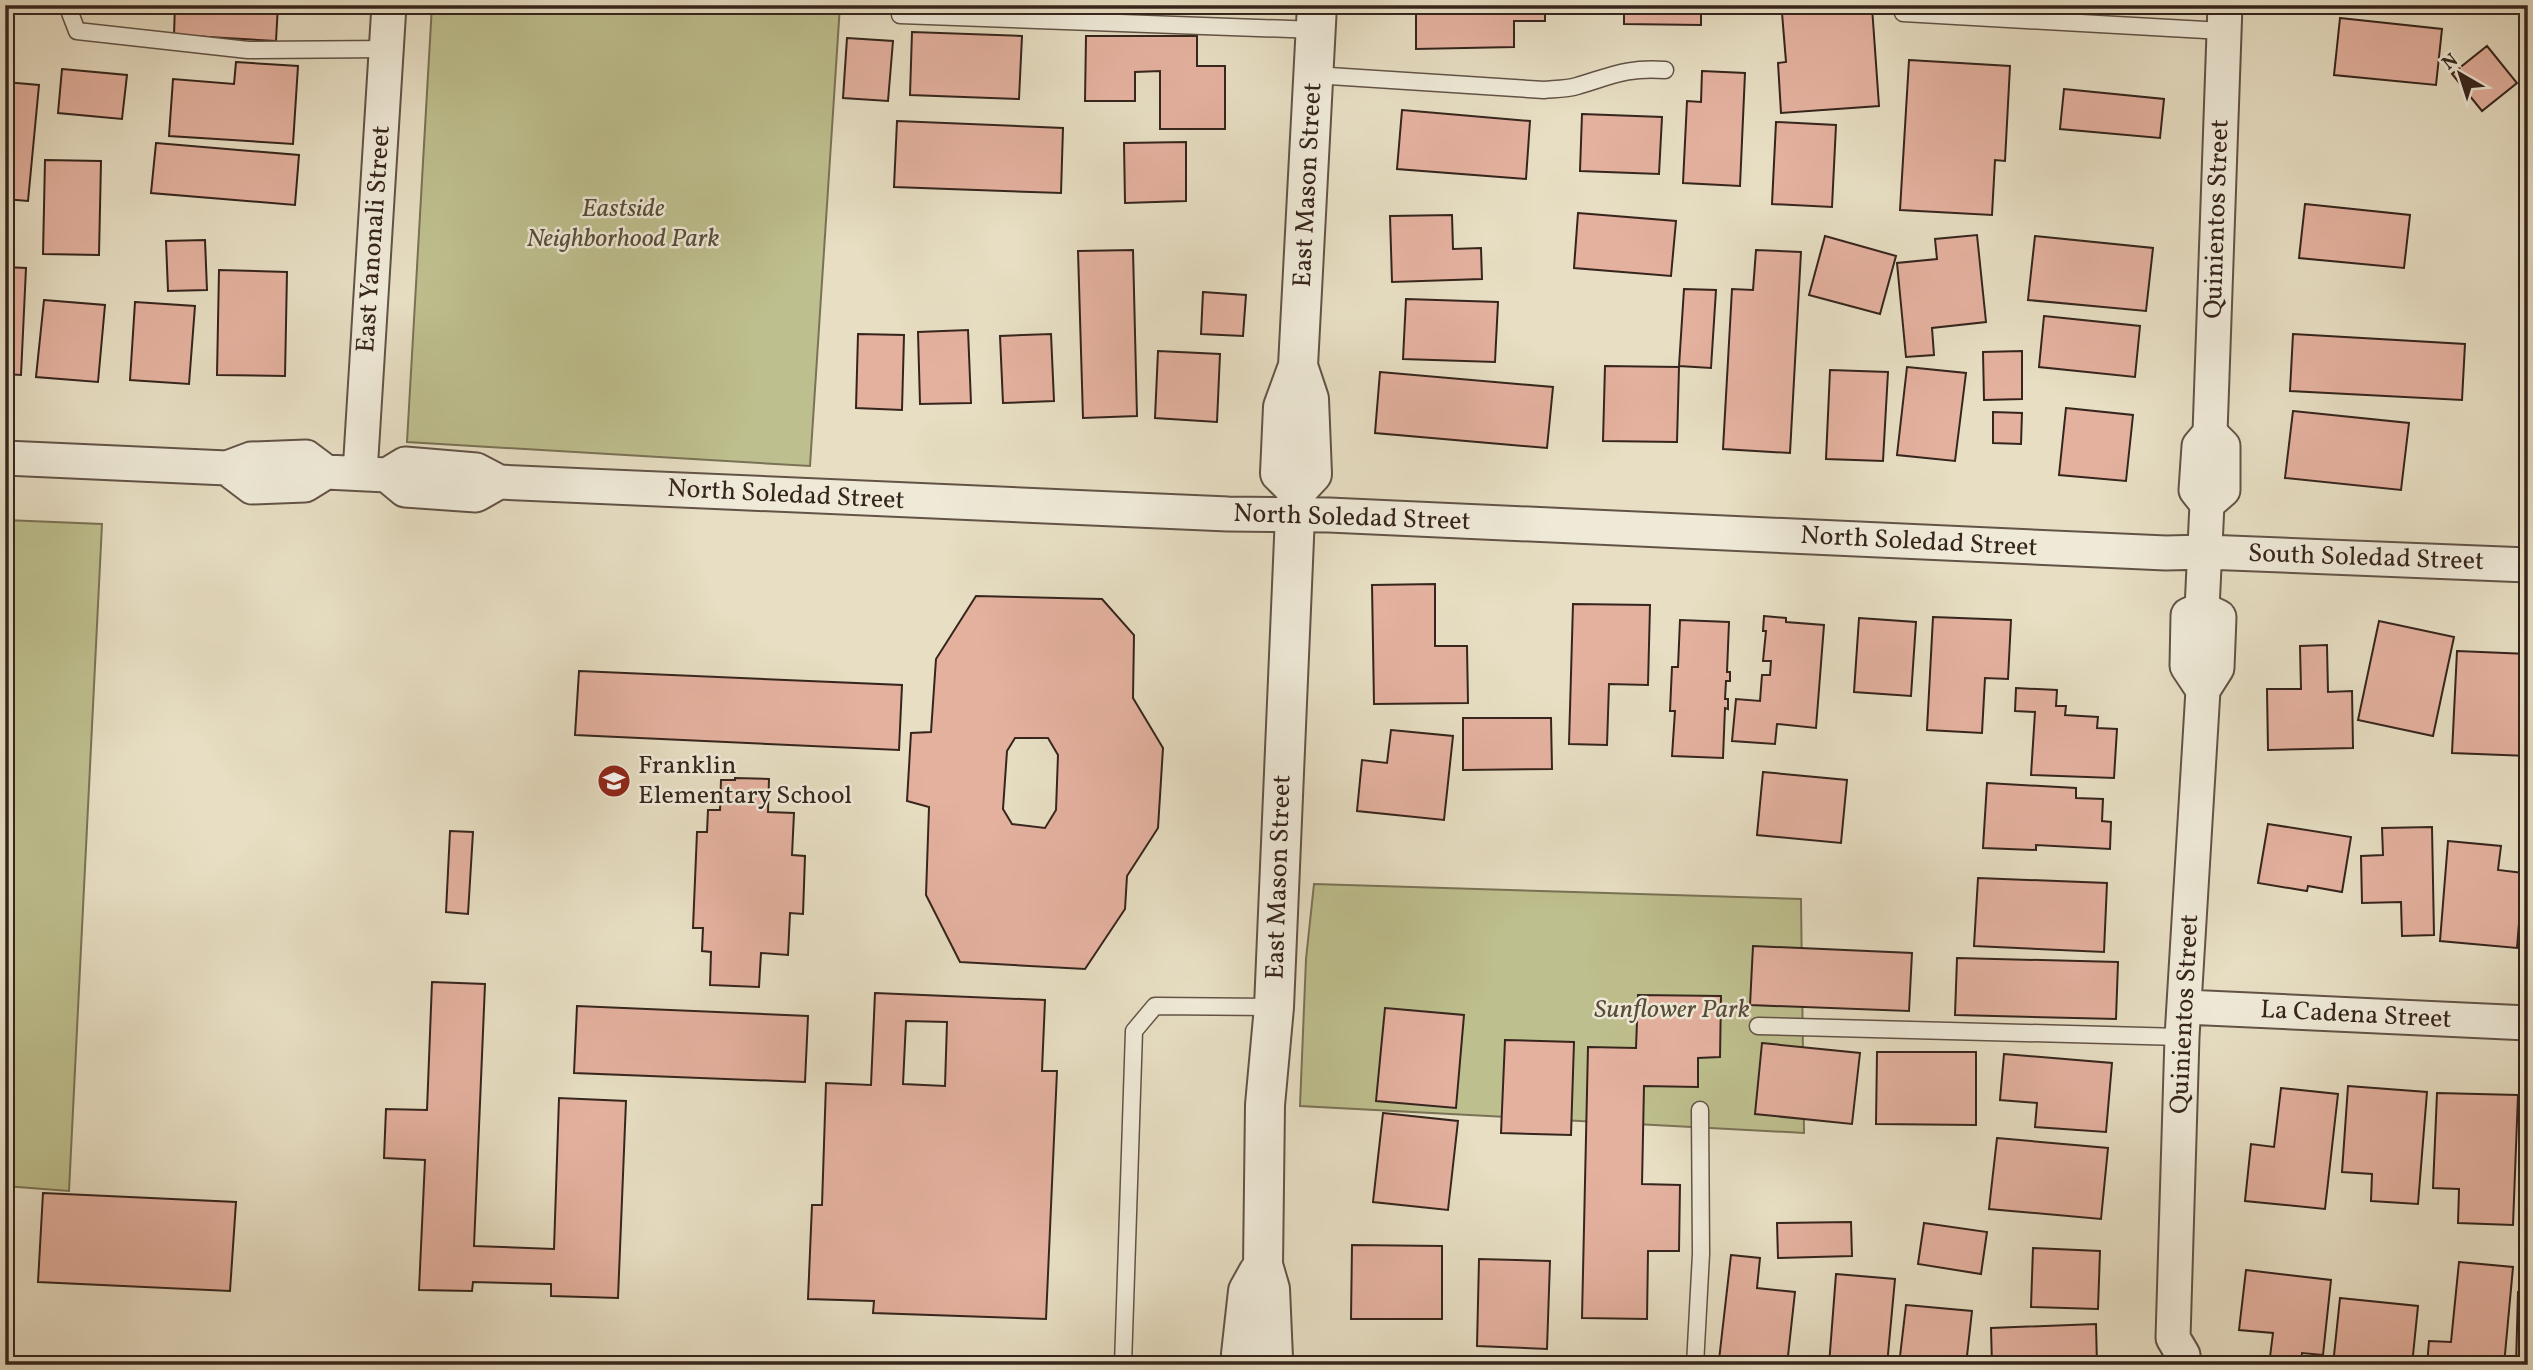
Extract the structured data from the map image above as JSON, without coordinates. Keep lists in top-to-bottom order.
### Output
{
  "streets": {
    "street": [
      "East Mason Street",
      "Quinientos Street",
      "East Yanonali Street",
      "North Soledad Street",
      "South Soledad Street",
      "La Cadena Street"
    ]
  },
  "crossings": [
    ["East Mason Street", "North Soledad Street"],
    ["Quinientos Street", "North Soledad Street"],
    ["Quinientos Street", "South Soledad Street"],
    ["Quinientos Street", "La Cadena Street"],
    ["East Yanonali Street", "North Soledad Street"],
    ["North Soledad Street", "South Soledad Street"]
  ],
  "parks": ["Eastside Neighborhood Park", "Sunflower Park"],
  "places": {
    "school or university": ["Franklin Elementary School"]
  },
  "north": "top left"
}
